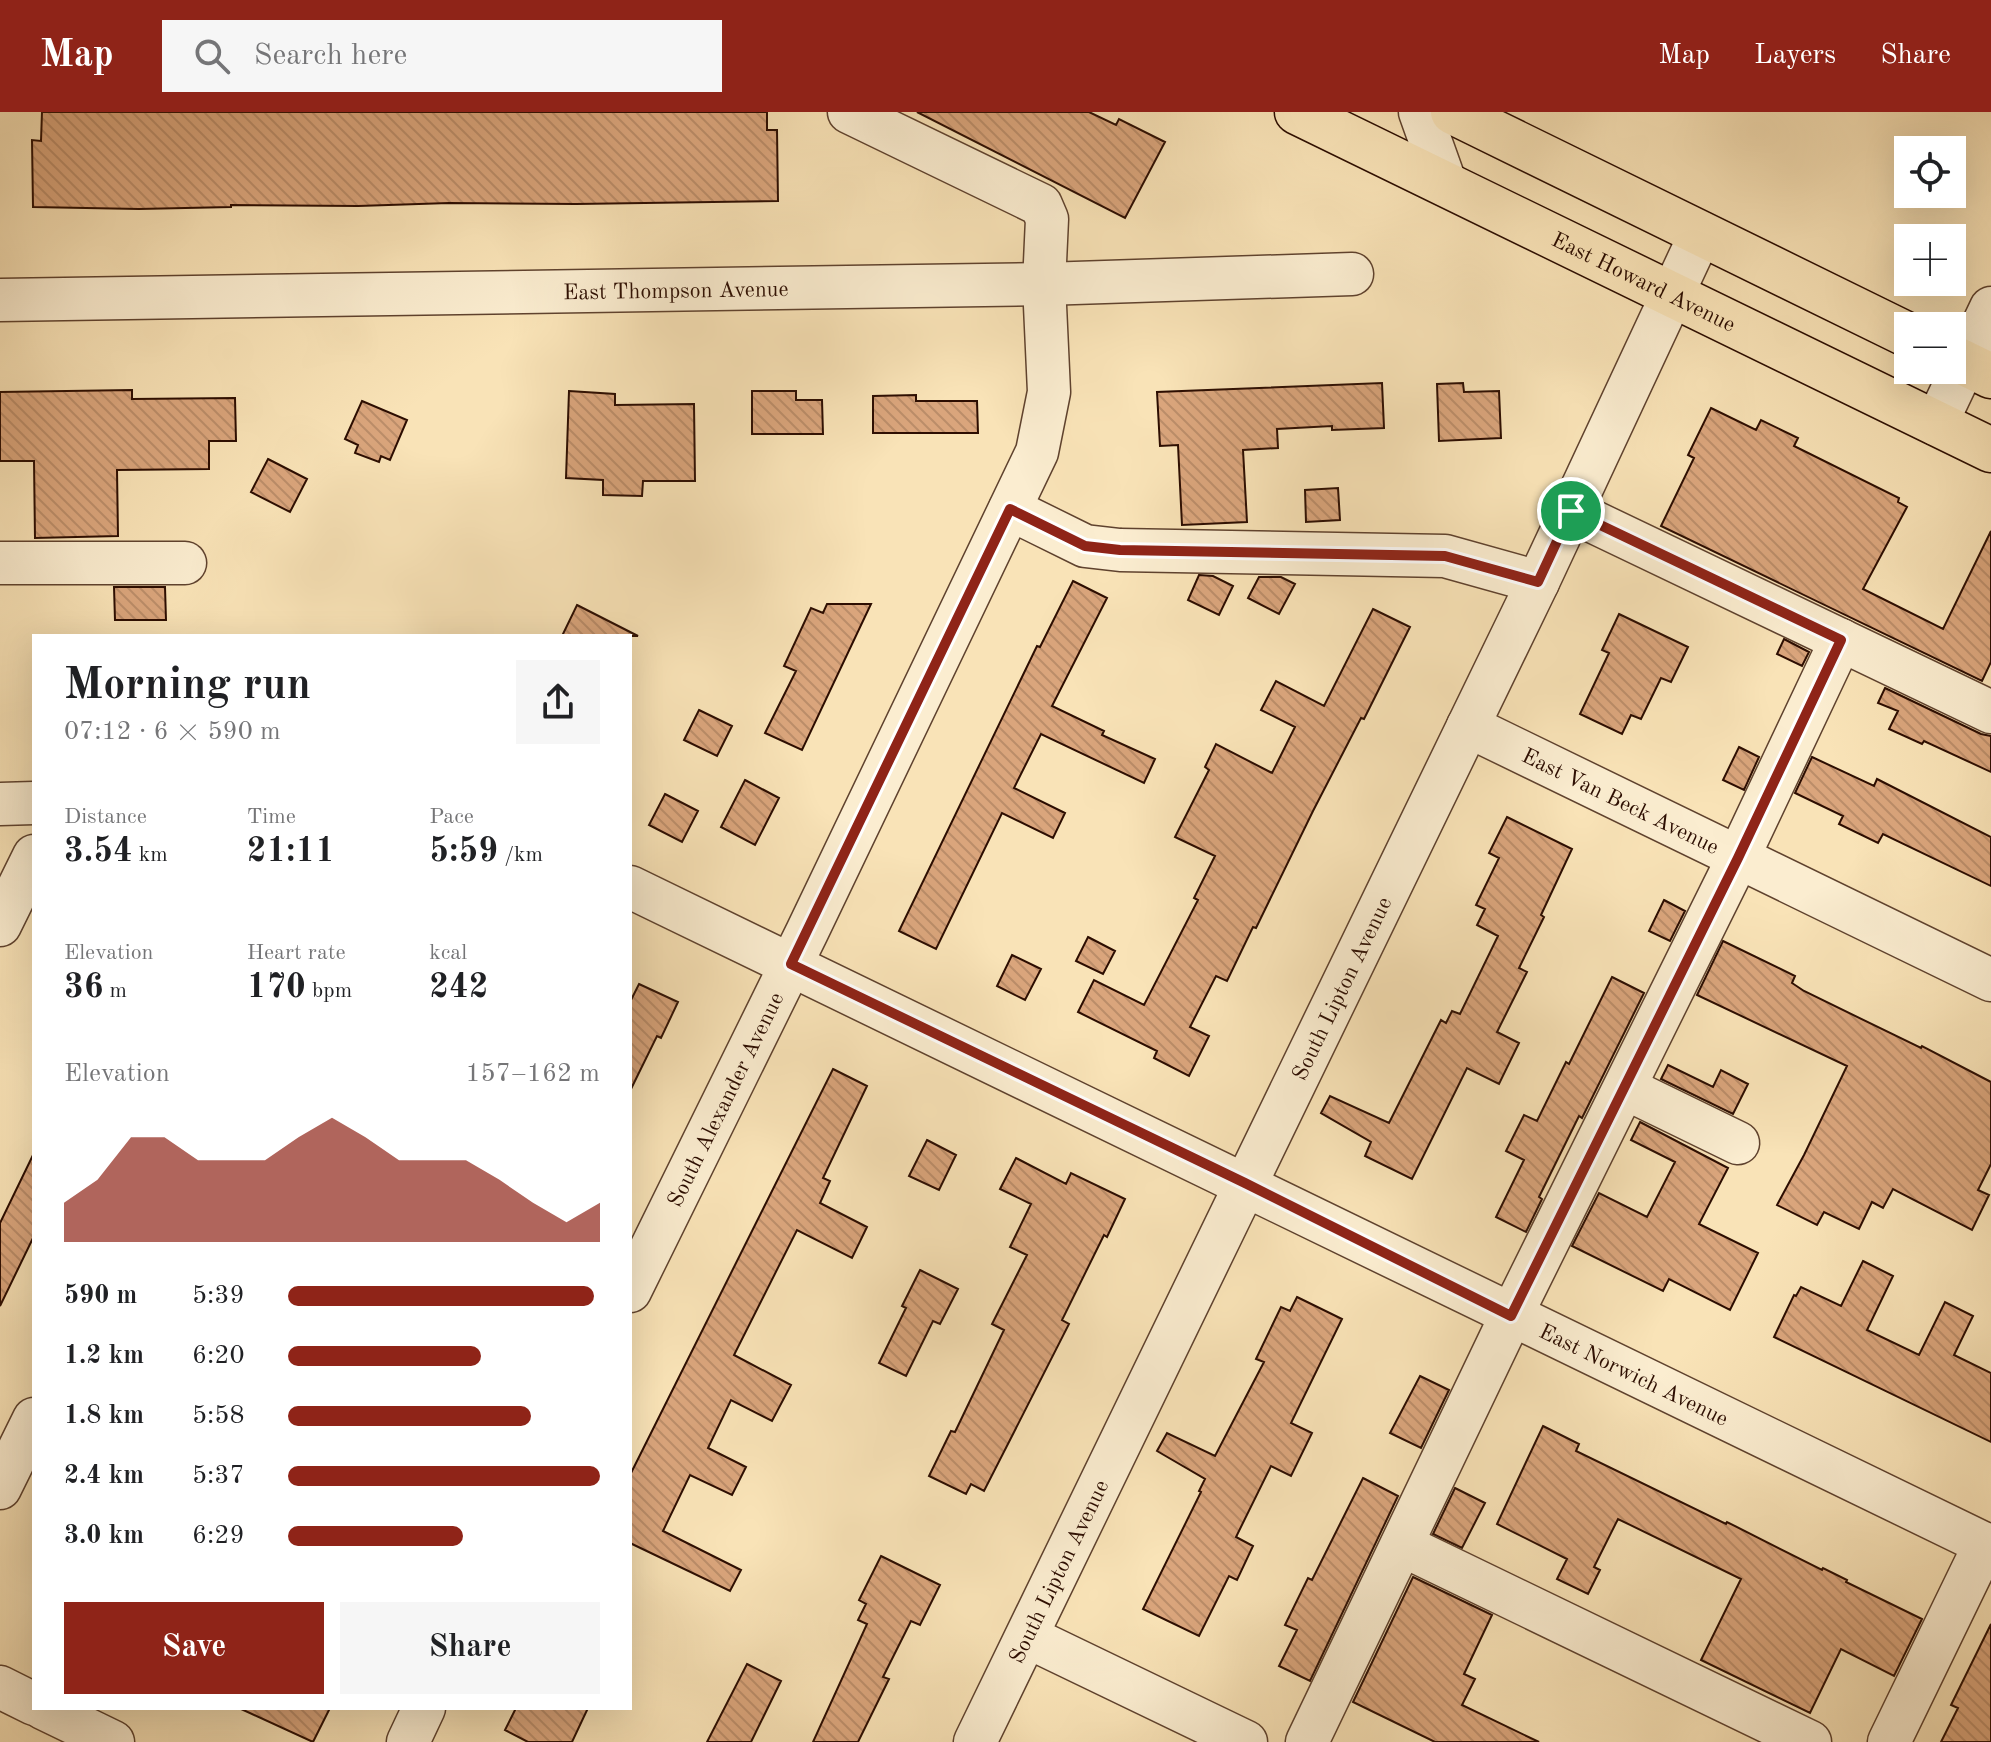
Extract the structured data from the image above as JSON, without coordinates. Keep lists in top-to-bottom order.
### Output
{
  "streets": {
    "main road": ["East Howard Avenue"],
    "street": [
      "East Thompson Avenue",
      "East Van Beck Avenue",
      "South Lipton Avenue",
      "South Alexander Avenue",
      "East Norwich Avenue"
    ]
  },
  "crossings": [
    ["East Howard Avenue", "South Lipton Avenue"],
    ["East Thompson Avenue", "South Alexander Avenue"],
    ["East Van Beck Avenue", "South Lipton Avenue"],
    ["South Lipton Avenue", "East Norwich Avenue"],
    ["South Alexander Avenue", "East Norwich Avenue"]
  ],
  "page": {
    "header": "Map",
    "search": "Search here",
    "nav": ["Map", "Layers", "Share"],
    "map_buttons": ["+", "−"],
    "heading": ["Morning run", "07:12 · 6 × 590 m"],
    "stats": [
      ["Distance", "3.54 km"],
      ["Time", "21:11"],
      ["Pace", "5:59 /km"],
      ["Elevation", "36 m"],
      ["Heart rate", "170 bpm"],
      ["kcal", "242"]
    ],
    "chart": ["Elevation", "157–162 m"],
    "list": [
      {
        "name": "590 m",
        "note": "5:39"
      },
      {
        "name": "1.2 km",
        "note": "6:20"
      },
      {
        "name": "1.8 km",
        "note": "5:58"
      },
      {
        "name": "2.4 km",
        "note": "5:37"
      },
      {
        "name": "3.0 km",
        "note": "6:29"
      }
    ],
    "buttons": ["Save", "Share"]
  }
}
